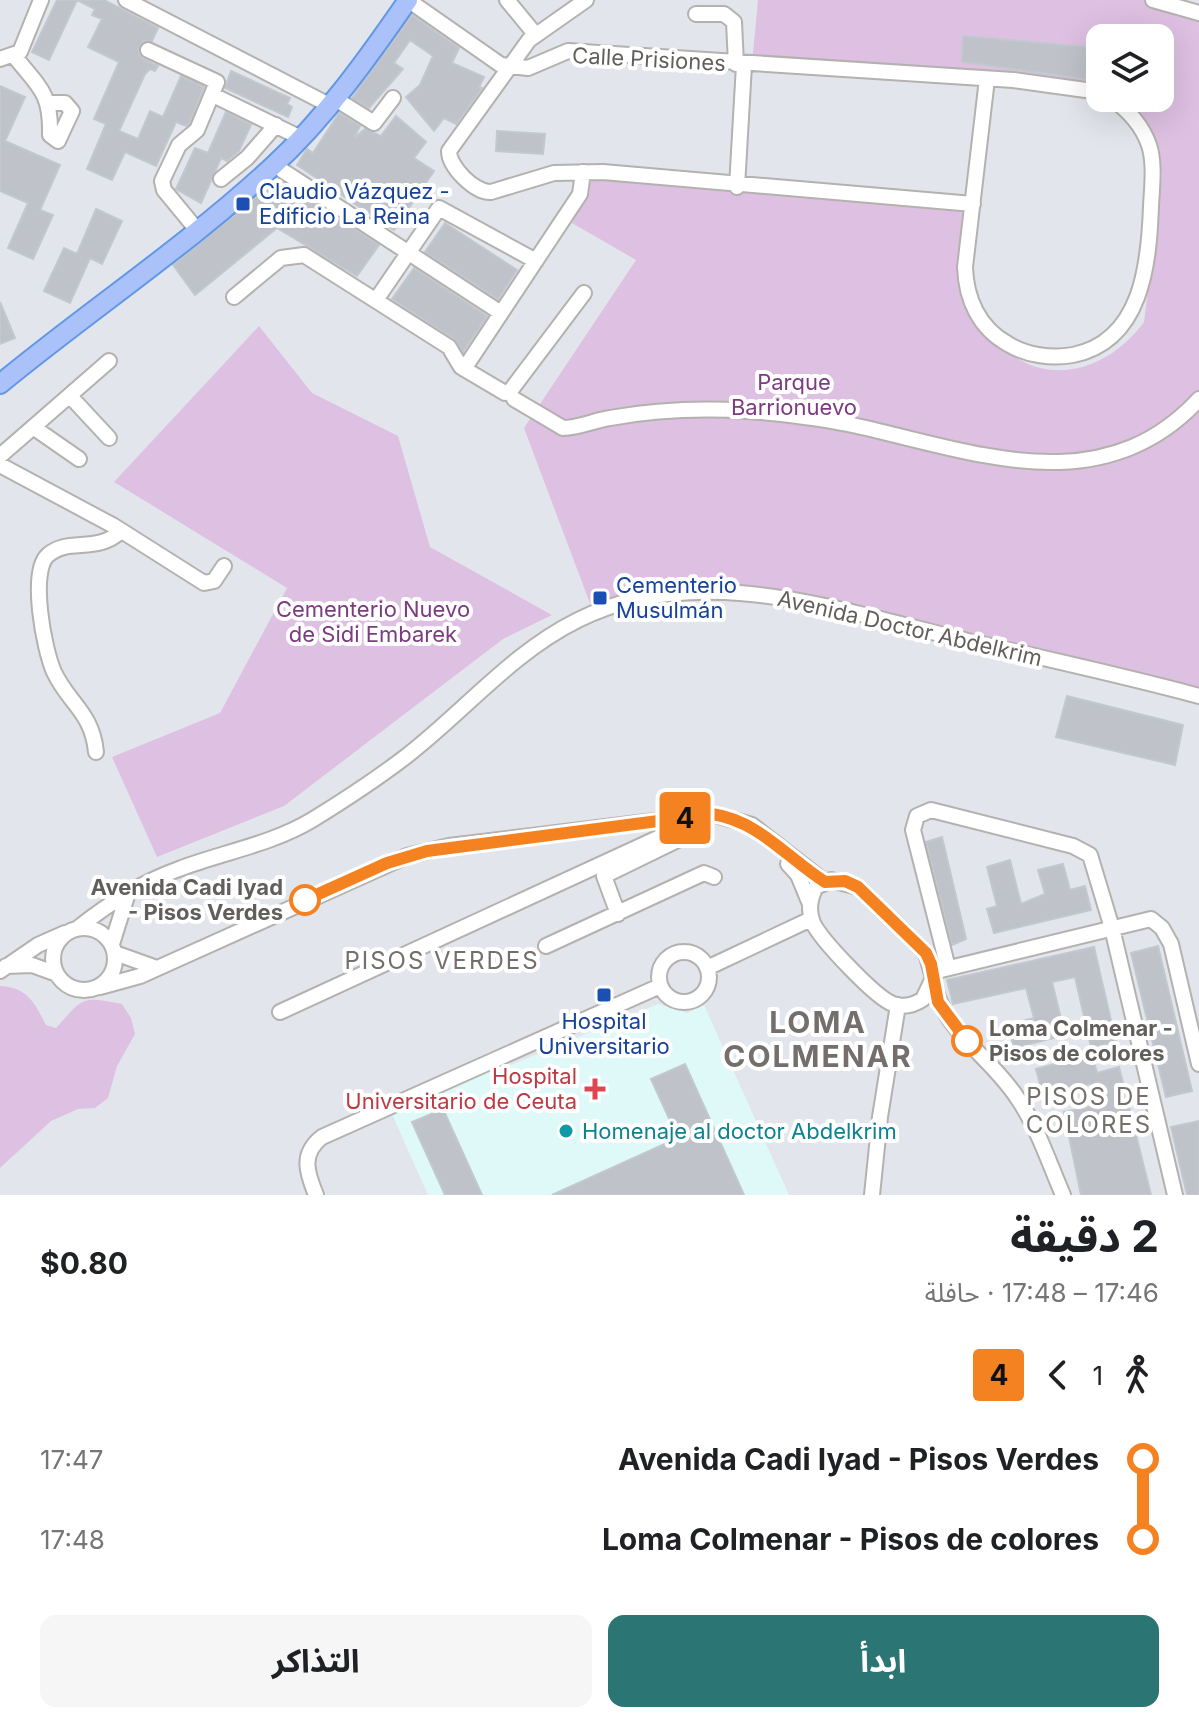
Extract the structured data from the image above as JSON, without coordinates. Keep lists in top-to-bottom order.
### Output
{
  "streets": {
    "street": ["Calle Prisiones", "Avenida Doctor Abdelkrim"]
  },
  "districts": ["PISOS VERDES", "LOMA COLMENAR", "PISOS DE COLORES"],
  "parks": ["Parque Barrionuevo", "Cementerio Nuevo de Sidi Embarek"],
  "places": {
    "transit": ["Claudio Vázquez - Edificio La Reina", "Cementerio Musulmán", "Hospital Universitario"],
    "other": ["Avenida Cadi Iyad - Pisos Verdes", "Loma Colmenar - Pisos de colores", "Homenaje al doctor Abdelkrim"],
    "health": ["Hospital Universitario de Ceuta"]
  },
  "lines": ["bus line 4"],
  "page": {
    "on_map": "4",
    "heading": ["2 دقيقة", "17:46 – 17:48 · حافلة", "$0.80"],
    "legs": ["1", "4"],
    "list": [
      {
        "name": "Avenida Cadi Iyad - Pisos Verdes",
        "value": "17:47"
      },
      {
        "name": "Loma Colmenar - Pisos de colores",
        "value": "17:48"
      }
    ],
    "buttons": ["ابدأ", "التذاكر"]
  }
}
